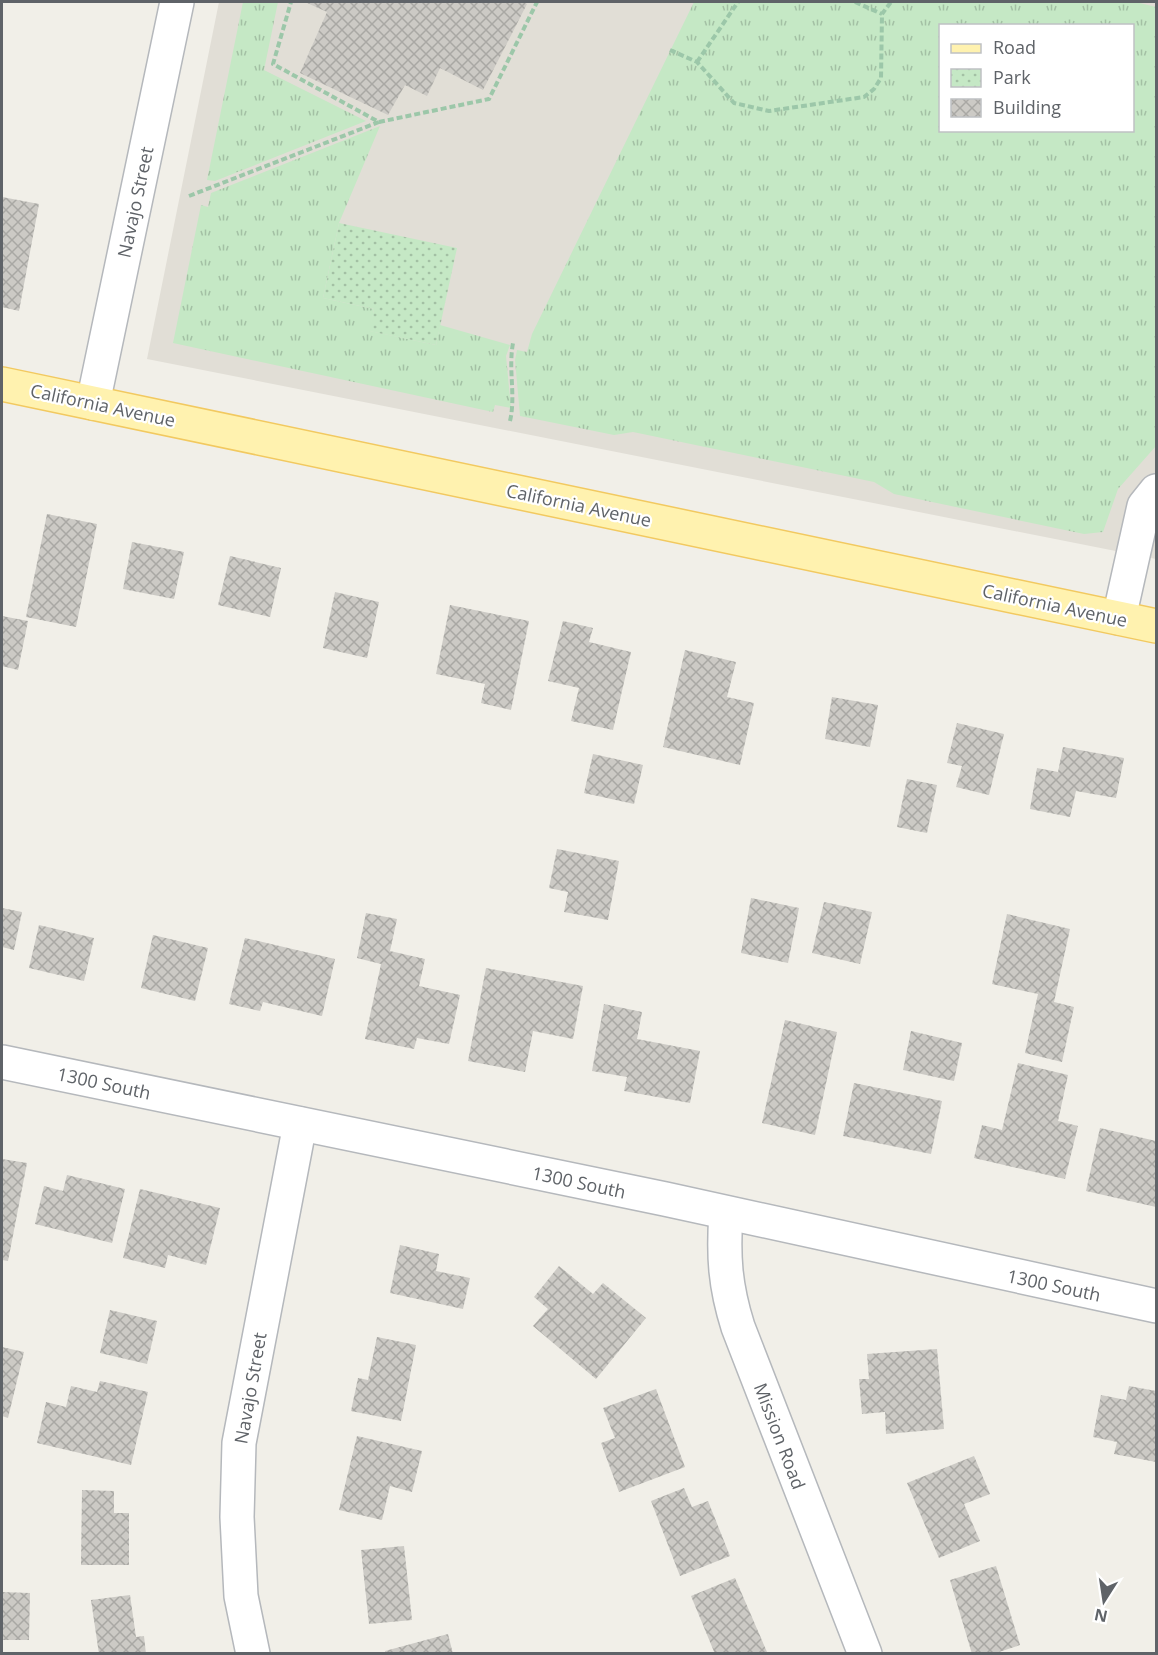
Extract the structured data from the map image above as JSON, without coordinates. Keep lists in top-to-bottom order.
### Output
{
  "streets": {
    "main road": ["California Avenue"],
    "street": ["Navajo Street", "1300 South", "Mission Road"]
  },
  "crossings": [
    ["Navajo Street", "California Avenue"],
    ["Navajo Street", "1300 South"],
    ["1300 South", "Mission Road"]
  ],
  "legend": ["Road", "Park", "Building"],
  "north": "bottom"
}
